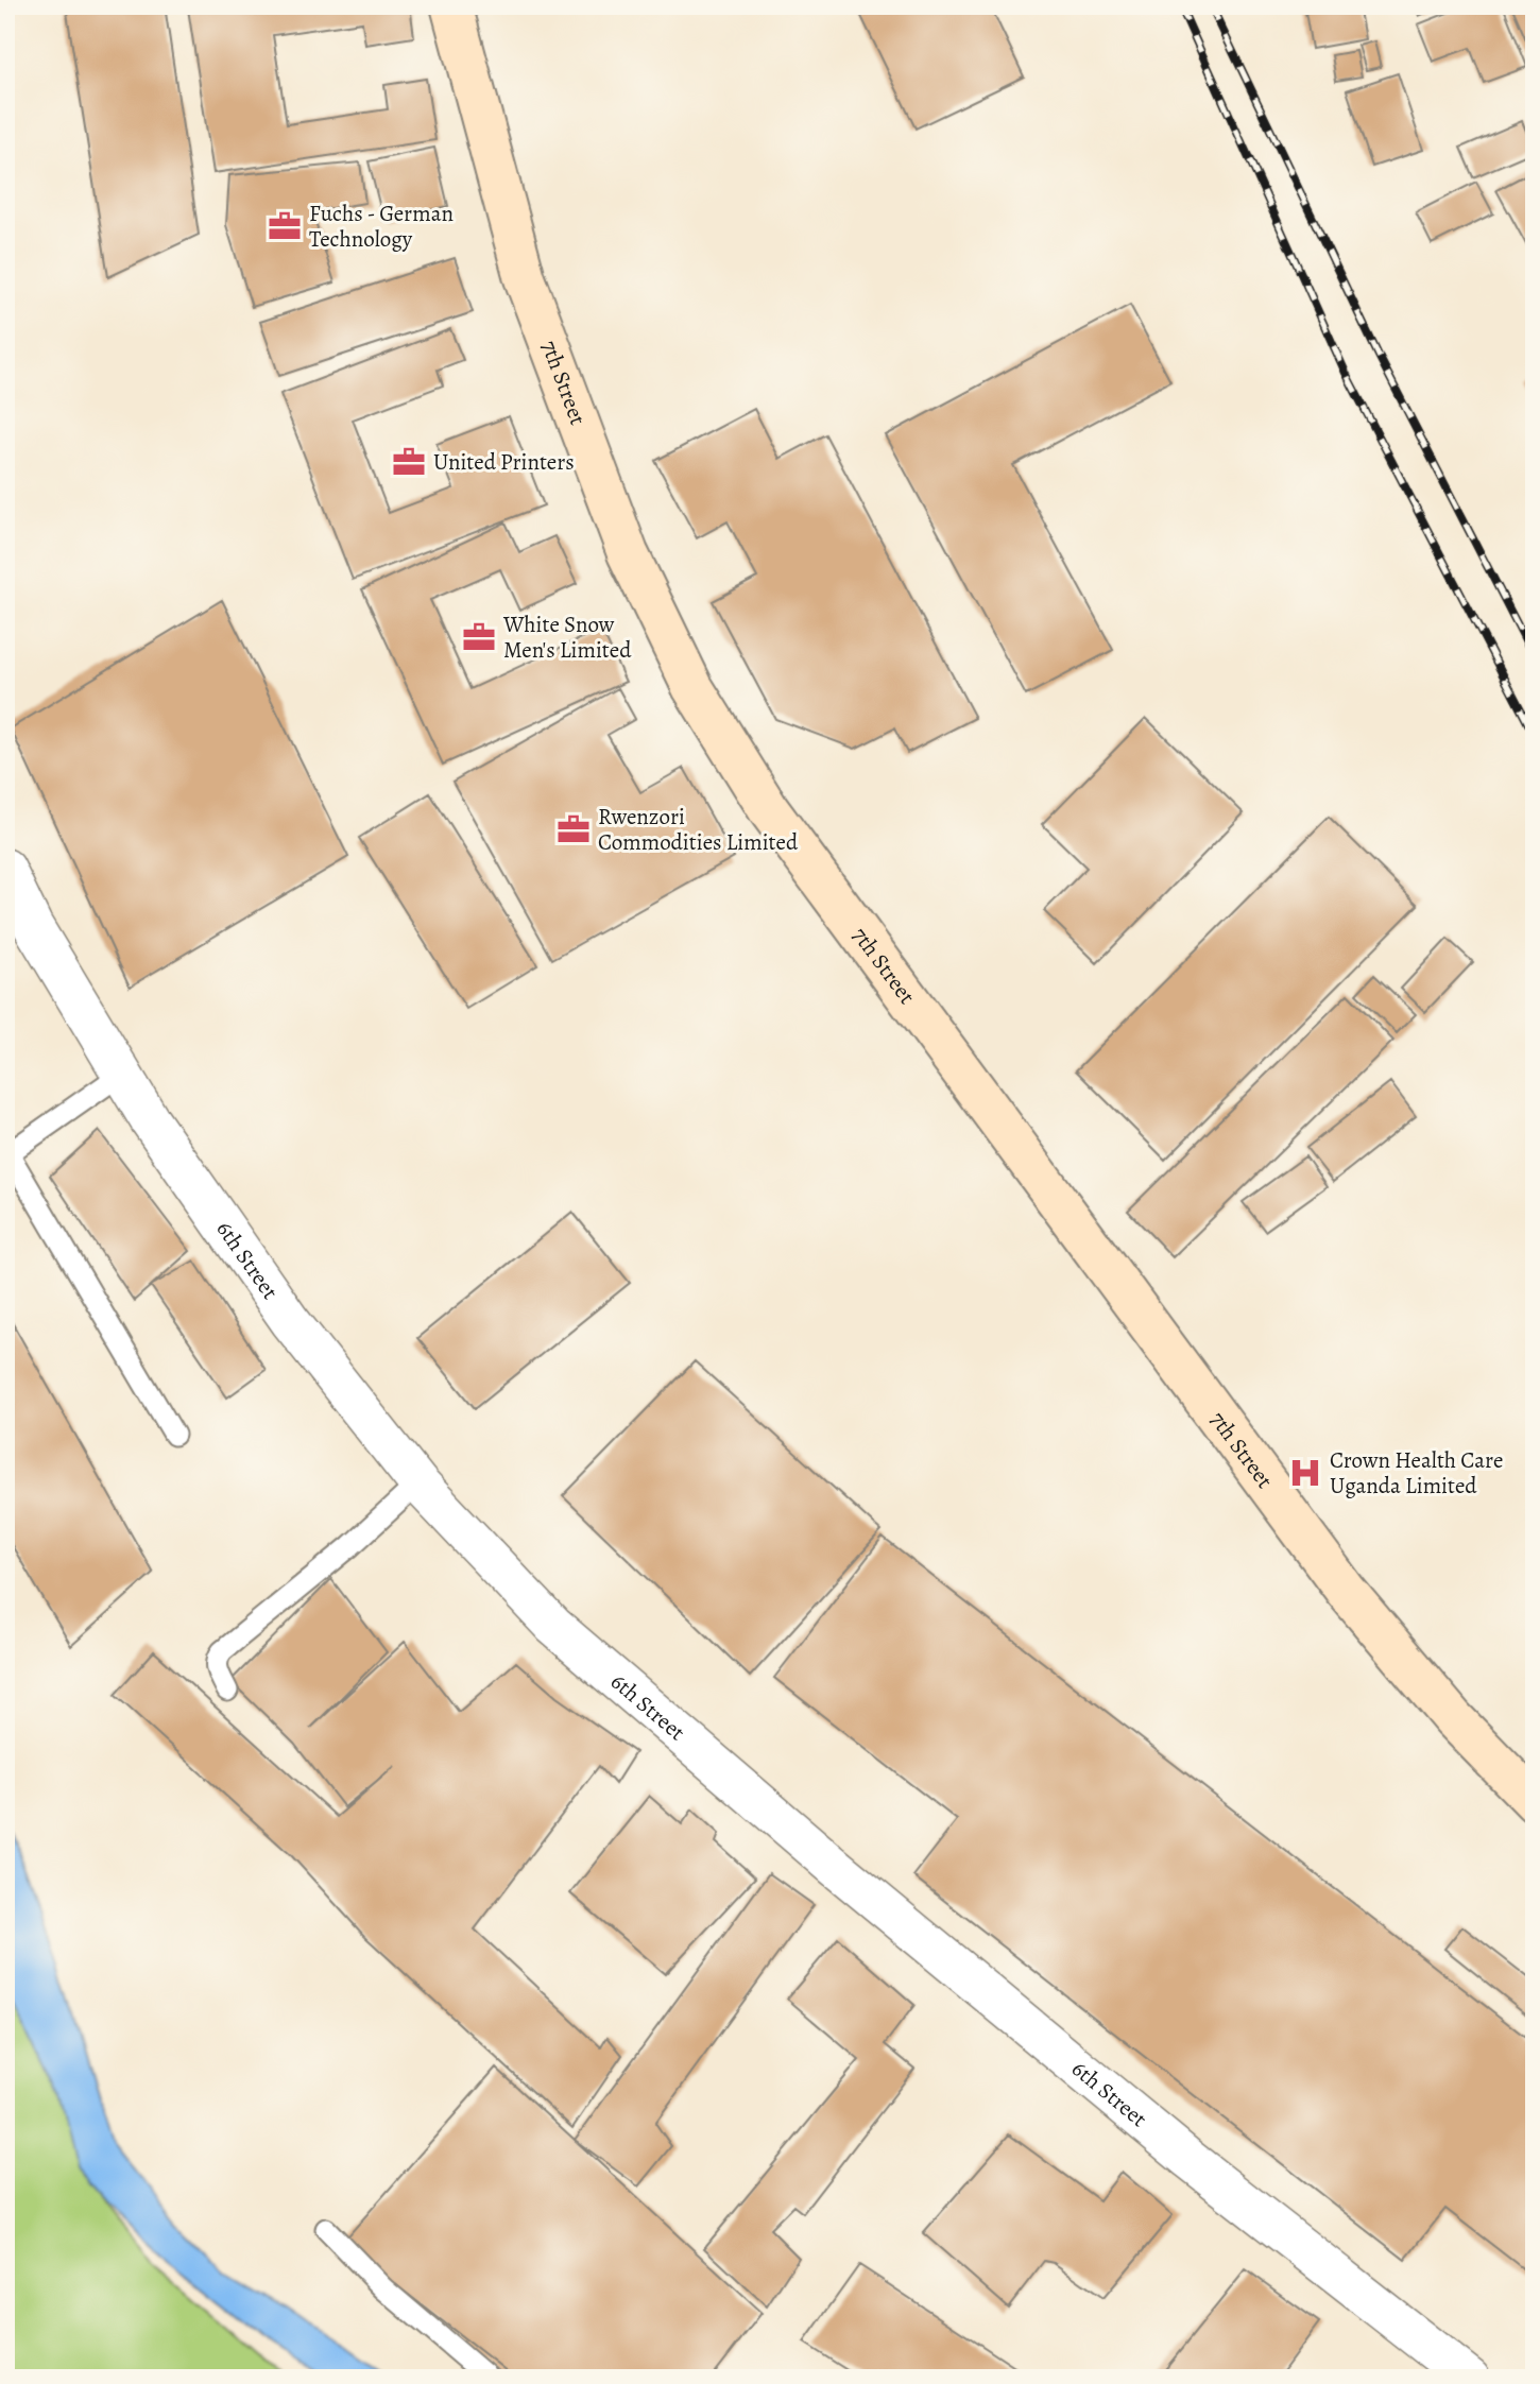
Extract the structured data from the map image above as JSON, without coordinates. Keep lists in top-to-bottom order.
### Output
{
  "streets": {
    "street": ["7th Street", "6th Street"]
  },
  "places": {
    "office": [
      "Fuchs - German Technology",
      "United Printers",
      "White Snow Men's Limited",
      "Rwenzori Commodities Limited"
    ],
    "hospital": ["Crown Health Care Uganda Limited"]
  }
}
